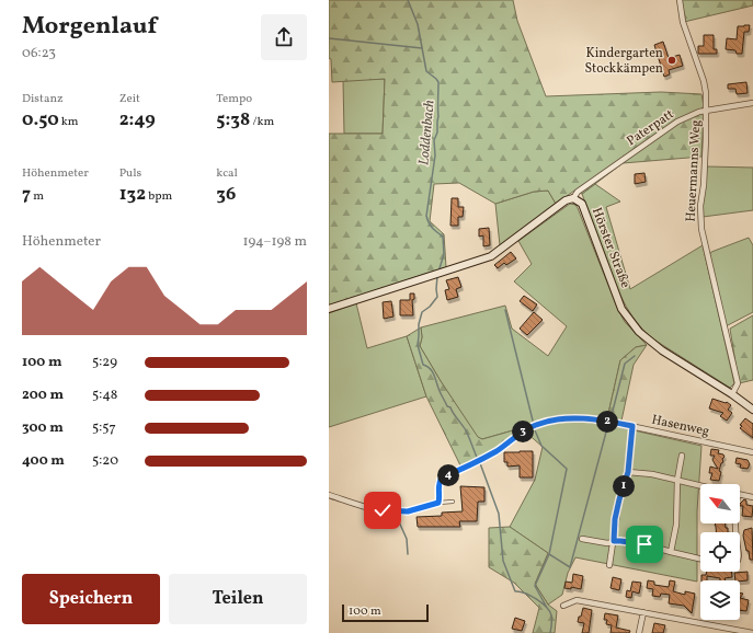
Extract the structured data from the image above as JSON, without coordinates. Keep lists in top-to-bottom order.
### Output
{
  "streets": {
    "street": [
      "Paterpatt",
      "Heuermanns Weg",
      "Hörster Straße",
      "Hasenweg"
    ]
  },
  "crossings": [
    ["Paterpatt", "Heuermanns Weg"],
    ["Paterpatt", "Hörster Straße"],
    ["Heuermanns Weg", "Hörster Straße"]
  ],
  "water": ["Loddenbach"],
  "places": ["Kindergarten Stockkämpen"],
  "scale_bar": "100 m",
  "north": "top left",
  "page": {
    "heading": ["Morgenlauf", "06:23"],
    "stats": [
      ["Distanz", "0.50 km"],
      ["Zeit", "2:49"],
      ["Tempo", "5:38 /km"],
      ["Höhenmeter", "7 m"],
      ["Puls", "132 bpm"],
      ["kcal", "36"]
    ],
    "chart": ["Höhenmeter", "194–198 m"],
    "list": [
      {
        "name": "100 m",
        "note": "5:29"
      },
      {
        "name": "200 m",
        "note": "5:48"
      },
      {
        "name": "300 m",
        "note": "5:57"
      },
      {
        "name": "400 m",
        "note": "5:20"
      }
    ],
    "pins": [
      "2",
      "3",
      "4",
      "1"
    ],
    "buttons": ["Speichern", "Teilen"],
    "scale": "100 m"
  }
}
